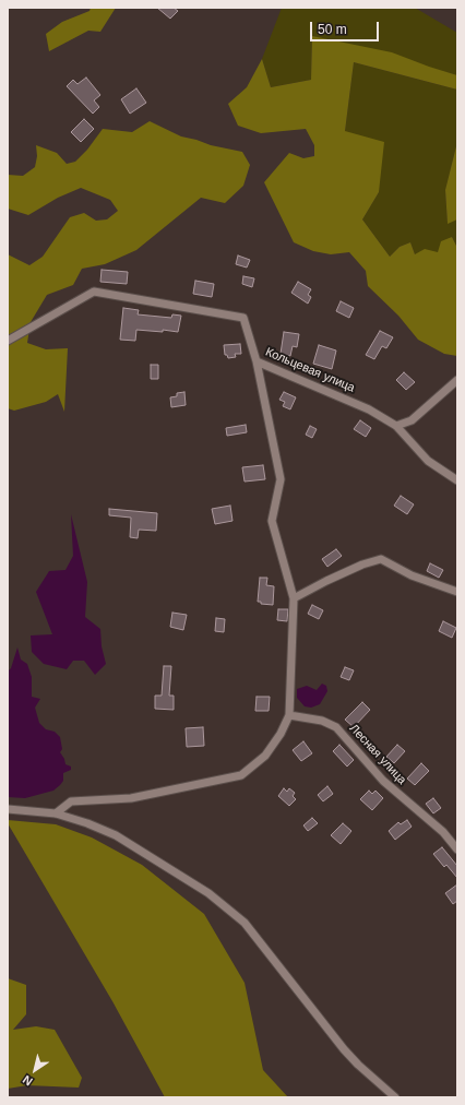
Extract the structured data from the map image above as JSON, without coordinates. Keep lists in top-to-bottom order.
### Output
{
  "streets": {
    "street": ["Кольцевая улица", "Лесная улица"]
  },
  "scale_bar": "50 m",
  "north": "bottom left"
}
